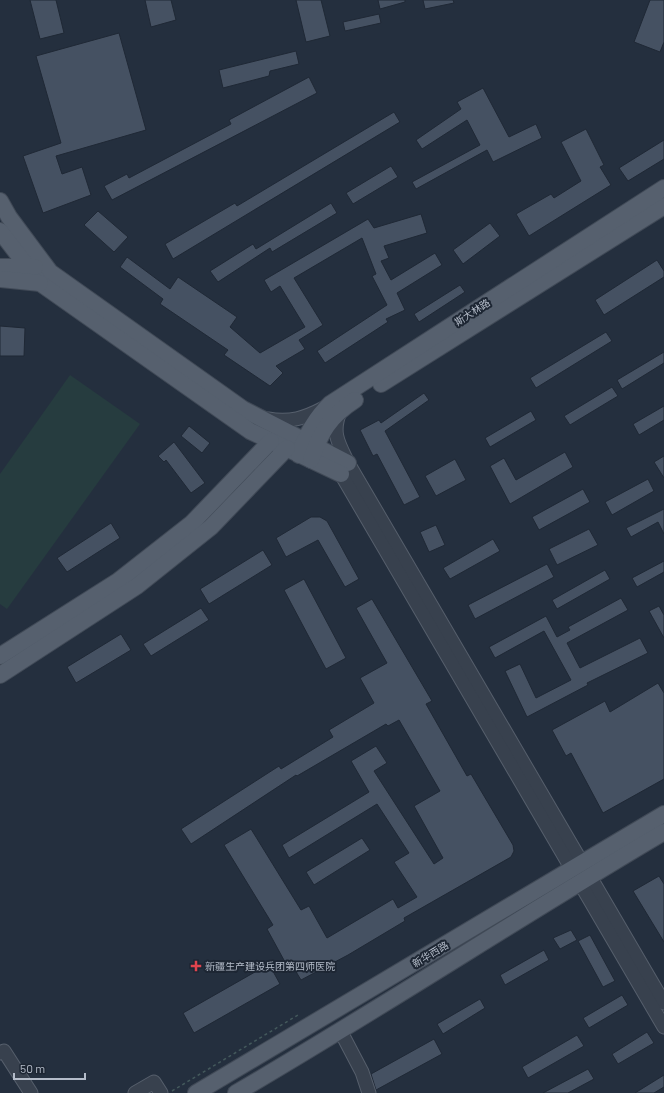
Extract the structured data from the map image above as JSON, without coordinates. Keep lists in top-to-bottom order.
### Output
{
  "streets": {
    "main road": ["斯大林路", "新华西路"]
  },
  "places": {
    "health": ["新疆生产建设兵团第四师医院"]
  },
  "scale_bar": "50 m"
}
